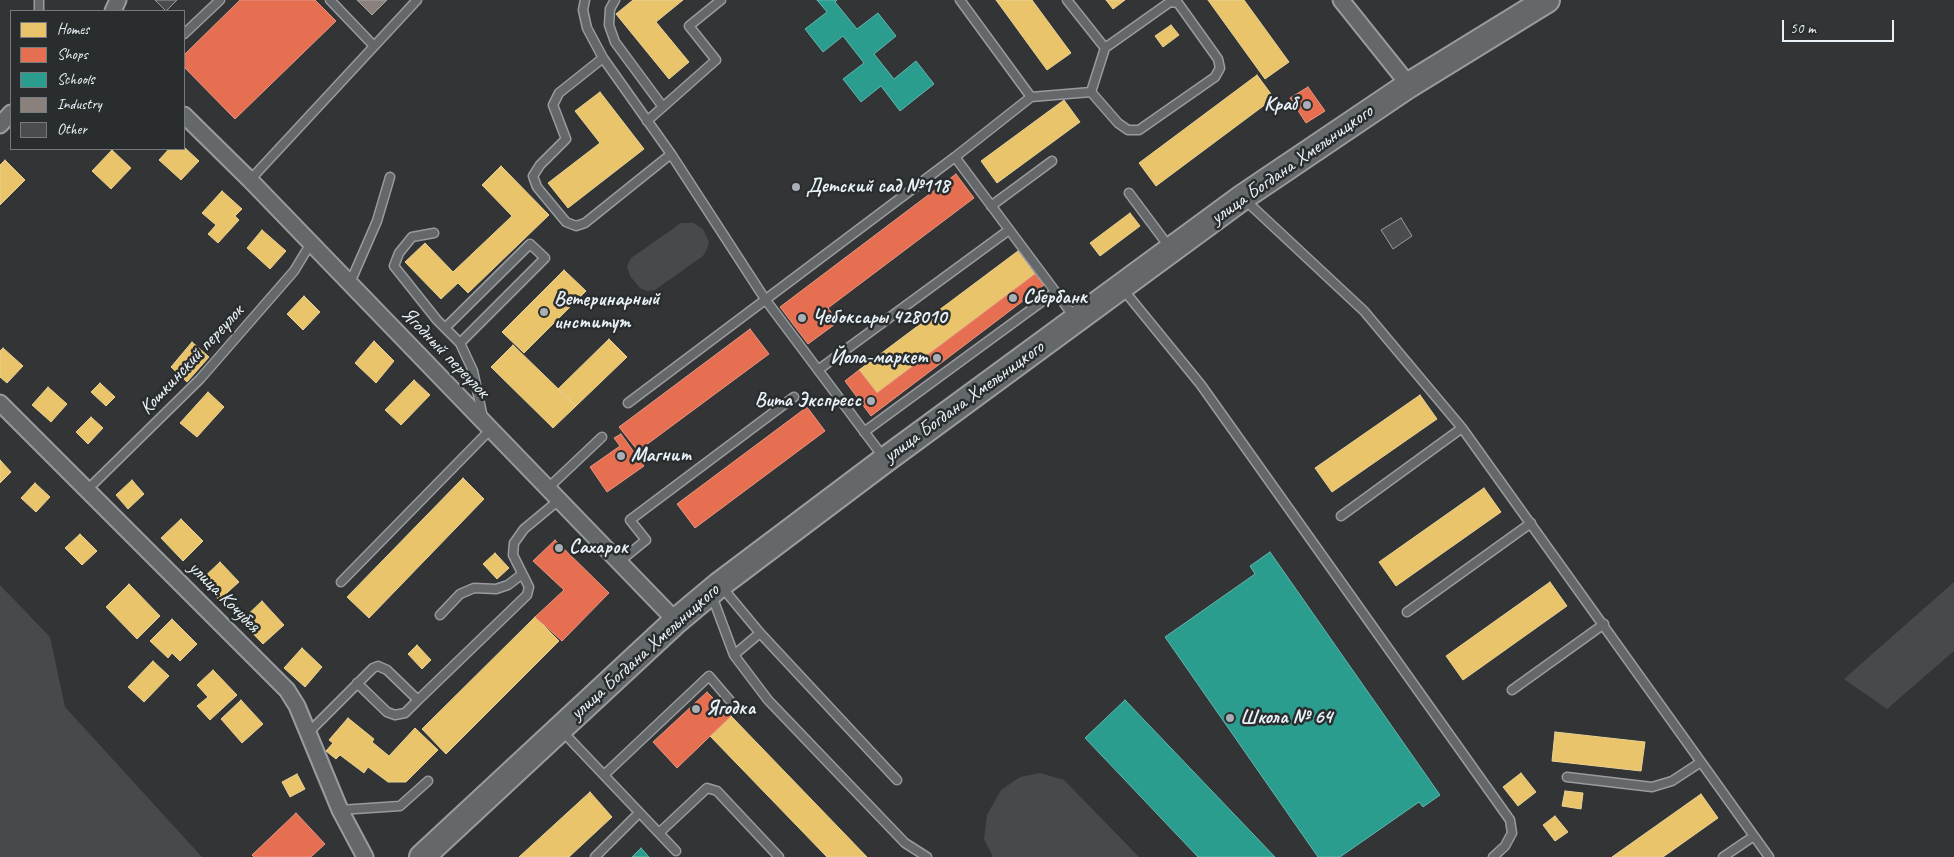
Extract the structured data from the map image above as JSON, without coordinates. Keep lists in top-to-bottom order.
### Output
{
  "streets": {
    "main road": ["улица Богдана Хмельницкого"],
    "street": ["Ягодный переулок", "улица Кочубея"],
    "lane": ["Кошкинский переулок"]
  },
  "crossings": [
    ["улица Богдана Хмельницкого", "Ягодный переулок"],
    ["Ягодный переулок", "Кошкинский переулок"],
    ["Кошкинский переулок", "улица Кочубея"]
  ],
  "places": [
    "Краб",
    "Детский сад №118",
    "Сбербанк",
    "Ветеринарный институт",
    "Чебоксары 428010",
    "Йола-маркет",
    "Вита Экспресс",
    "Магнит",
    "Сахарок",
    "Ягодка",
    "Школа № 64"
  ],
  "legend": [
    "Homes",
    "Shops",
    "Schools",
    "Industry",
    "Other"
  ],
  "scale_bar": "50 m"
}
